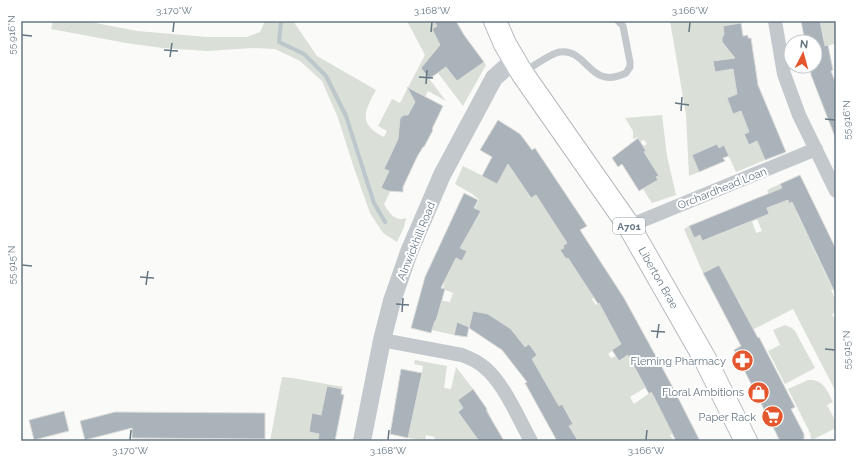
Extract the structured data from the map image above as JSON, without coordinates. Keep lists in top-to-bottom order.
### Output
{
  "streets": {
    "main road": ["A701", "Liberton Brae"],
    "street": ["Orchardhead Loan", "Alnwickhill Road"]
  },
  "crossings": [
    ["Orchardhead Loan", "Liberton Brae"],
    ["Alnwickhill Road", "Liberton Brae"]
  ],
  "places": {
    "pharmacy": ["Fleming Pharmacy"],
    "shop": ["Floral Ambitions"],
    "supermarket": ["Paper Rack"]
  },
  "north": "top",
  "coordinates": [
    "3.170°W",
    "3.168°W",
    "3.166°W",
    "55.916°N",
    "55.915°N"
  ]
}
